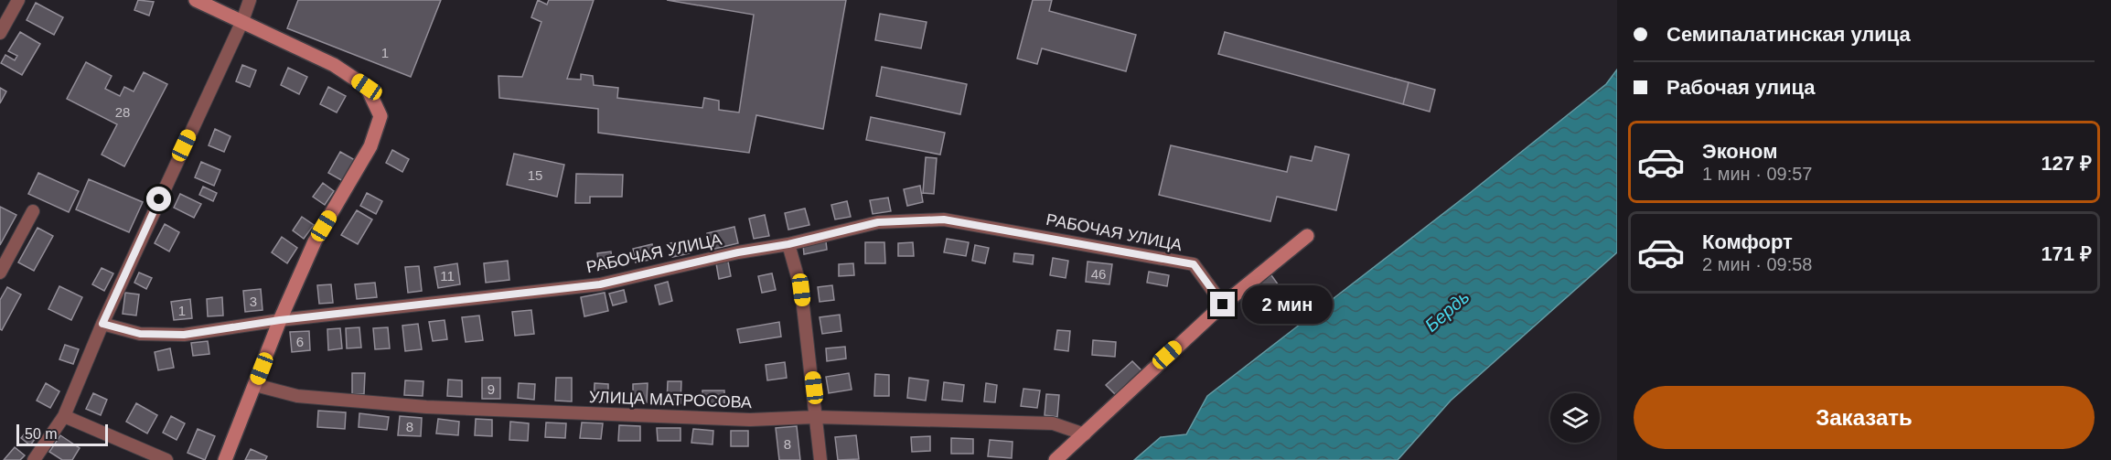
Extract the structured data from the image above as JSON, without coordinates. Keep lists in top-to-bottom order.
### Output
{
  "streets": {
    "street": ["РАБОЧАЯ УЛИЦА", "УЛИЦА МАТРОСОВА"]
  },
  "water": ["Бердь"],
  "house_numbers": [
    "1",
    "28",
    "15",
    "46",
    "11",
    "3",
    "1",
    "6",
    "9",
    "8",
    "8"
  ],
  "scale_bar": "50 m",
  "page": {
    "banner": ["Семипалатинская улица", "Рабочая улица"],
    "list": [
      {
        "name": "Эконом",
        "note": "1 мин · 09:57",
        "value": "127 ₽"
      },
      {
        "name": "Комфорт",
        "note": "2 мин · 09:58",
        "value": "171 ₽"
      }
    ],
    "bubble": "2 мин",
    "buttons": "Заказать",
    "scale": "50 m"
  }
}
